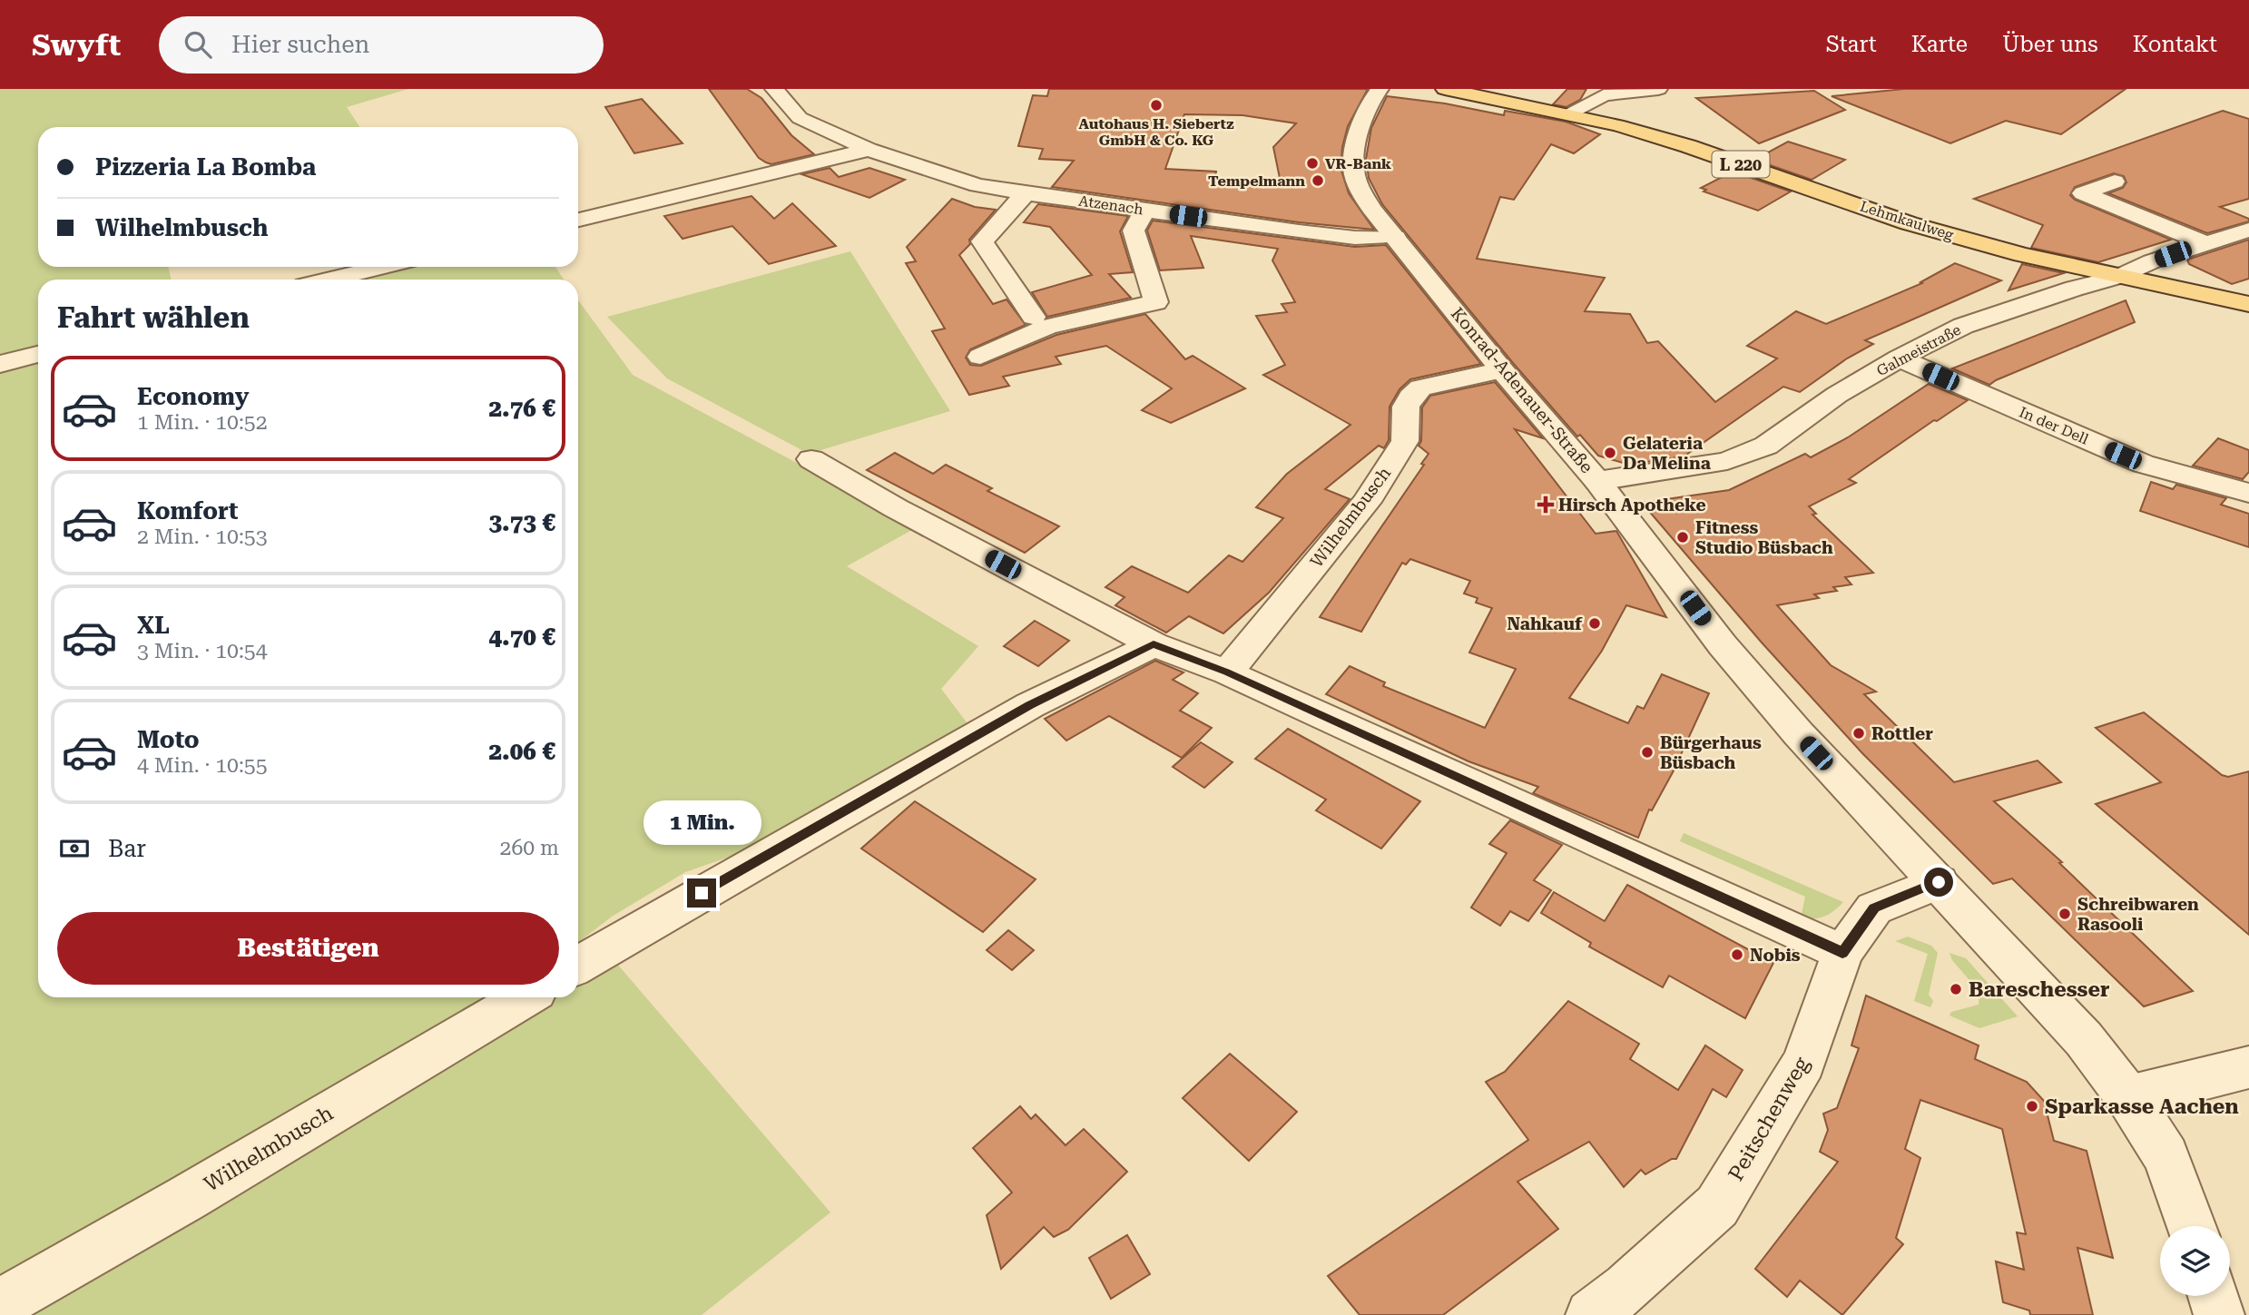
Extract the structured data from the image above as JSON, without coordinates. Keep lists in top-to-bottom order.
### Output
{
  "streets": {
    "main road": ["L 220", "Lehmkaulweg"],
    "street": [
      "Atzenach",
      "Galmeistraße",
      "Konrad-Adenauer-Straße",
      "In der Dell",
      "Wilhelmbusch",
      "Peitschenweg"
    ]
  },
  "crossings": [
    ["L 220", "Lehmkaulweg"],
    ["Atzenach", "Konrad-Adenauer-Straße"],
    ["Lehmkaulweg", "Galmeistraße"],
    ["Galmeistraße", "Konrad-Adenauer-Straße"],
    ["Galmeistraße", "In der Dell"],
    ["Konrad-Adenauer-Straße", "Wilhelmbusch"],
    ["Konrad-Adenauer-Straße", "Peitschenweg"]
  ],
  "places": {
    "other": [
      "Autohaus H. Siebertz GmbH & Co. KG",
      "VR-Bank",
      "Tempelmann",
      "Gelateria Da Melina",
      "Fitness Studio Büsbach",
      "Nahkauf",
      "Rottler",
      "Bürgerhaus Büsbach",
      "Schreibwaren Rasooli",
      "Nobis",
      "Bareschesser",
      "Sparkasse Aachen"
    ],
    "health": ["Hirsch Apotheke"]
  },
  "page": {
    "header": "Swyft",
    "search": "Hier suchen",
    "nav": [
      "Start",
      "Karte",
      "Über uns",
      "Kontakt"
    ],
    "banner": ["Pizzeria La Bomba", "Wilhelmbusch"],
    "heading": "Fahrt wählen",
    "list": [
      {
        "name": "Economy",
        "note": "1 Min. · 10:52",
        "value": "2.76 €"
      },
      {
        "name": "Komfort",
        "note": "2 Min. · 10:53",
        "value": "3.73 €"
      },
      {
        "name": "XL",
        "note": "3 Min. · 10:54",
        "value": "4.70 €"
      },
      {
        "name": "Moto",
        "note": "4 Min. · 10:55",
        "value": "2.06 €"
      }
    ],
    "bubble": "1 Min.",
    "pay": ["Bar", "260 m"],
    "buttons": "Bestätigen"
  }
}
